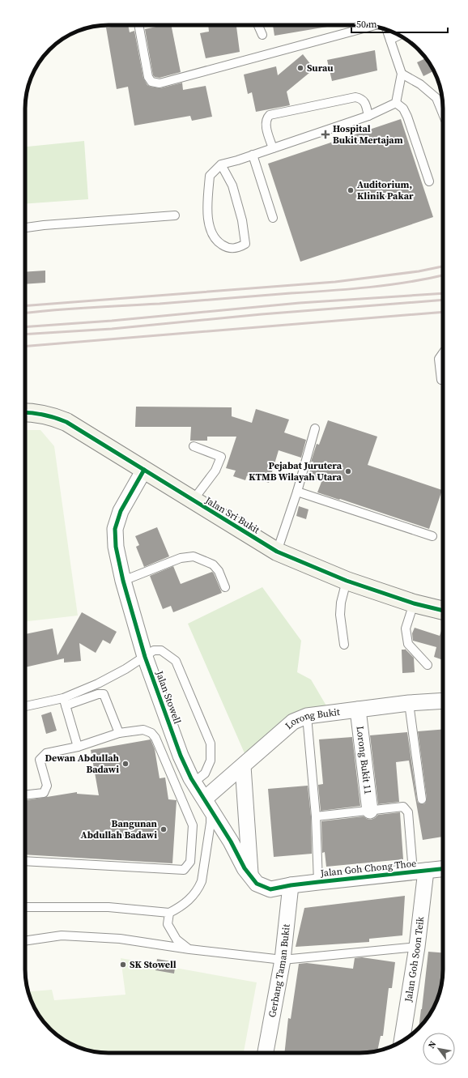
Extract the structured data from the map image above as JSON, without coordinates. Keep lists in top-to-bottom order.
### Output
{
  "streets": {
    "street": [
      "Jalan Sri Bukit",
      "Jalan Stowell",
      "Lorong Bukit",
      "Lorong Bukit 11",
      "Jalan Goh Chong Thoe",
      "Jalan Goh Soon Teik",
      "Gerbang Taman Bukit"
    ]
  },
  "crossings": [
    ["Jalan Sri Bukit", "Jalan Stowell"],
    ["Jalan Stowell", "Lorong Bukit"],
    ["Jalan Stowell", "Jalan Goh Chong Thoe"],
    ["Jalan Stowell", "Gerbang Taman Bukit"],
    ["Lorong Bukit", "Lorong Bukit 11"],
    ["Jalan Goh Chong Thoe", "Jalan Goh Soon Teik"],
    ["Jalan Goh Chong Thoe", "Gerbang Taman Bukit"]
  ],
  "places": {
    "other": [
      "Surau",
      "Auditorium, Klinik Pakar",
      "Pejabat Jurutera KTMB Wilayah Utara",
      "Dewan Abdullah Badawi",
      "Bangunan Abdullah Badawi",
      "SK Stowell"
    ],
    "health": ["Hospital Bukit Mertajam"]
  },
  "scale_bar": "50 m",
  "north": "top left"
}
